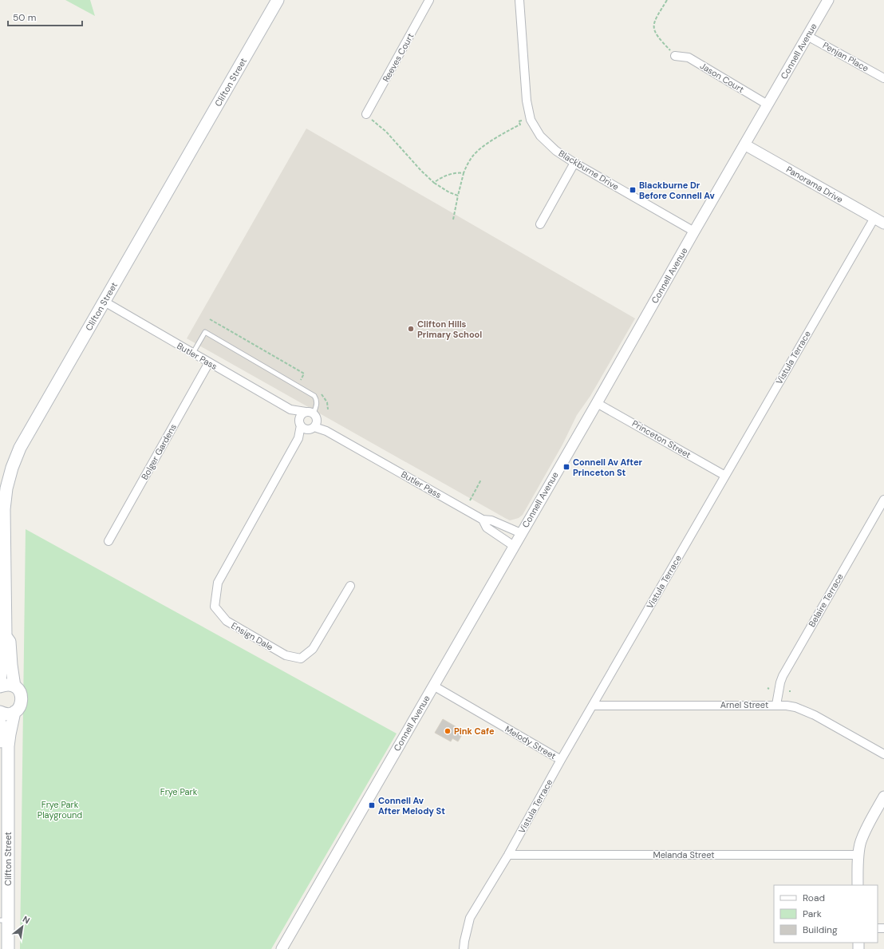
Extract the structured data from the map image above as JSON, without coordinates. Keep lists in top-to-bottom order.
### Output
{
  "streets": {
    "main road": ["Clifton Street"],
    "street": [
      "Connell Avenue",
      "Penjan Place",
      "Reeves Court",
      "Jason Court",
      "Blackburne Drive",
      "Panorama Drive",
      "Butler Pass",
      "Vistula Terrace",
      "Princeton Street",
      "Bolger Gardens",
      "Belaire Terrace",
      "Ensign Dale",
      "Arnel Street",
      "Melody Street",
      "Melanda Street"
    ]
  },
  "crossings": [
    ["Connell Avenue", "Penjan Place"],
    ["Connell Avenue", "Jason Court"],
    ["Connell Avenue", "Blackburne Drive"],
    ["Connell Avenue", "Panorama Drive"],
    ["Connell Avenue", "Butler Pass"],
    ["Connell Avenue", "Princeton Street"],
    ["Connell Avenue", "Melody Street"],
    ["Clifton Street", "Butler Pass"],
    ["Panorama Drive", "Vistula Terrace"],
    ["Butler Pass", "Bolger Gardens"],
    ["Butler Pass", "Ensign Dale"],
    ["Vistula Terrace", "Princeton Street"],
    ["Vistula Terrace", "Arnel Street"],
    ["Vistula Terrace", "Melody Street"],
    ["Vistula Terrace", "Melanda Street"],
    ["Belaire Terrace", "Arnel Street"]
  ],
  "parks": ["Frye Park", "Frye Park Playground"],
  "places": {
    "transit": ["Blackburne Dr Before Connell Av", "Connell Av After Princeton St", "Connell Av After Melody St"],
    "other": ["Clifton Hills Primary School", "Pink Cafe"]
  },
  "legend": ["Road", "Park", "Building"],
  "scale_bar": "50 m",
  "north": "top right"
}
